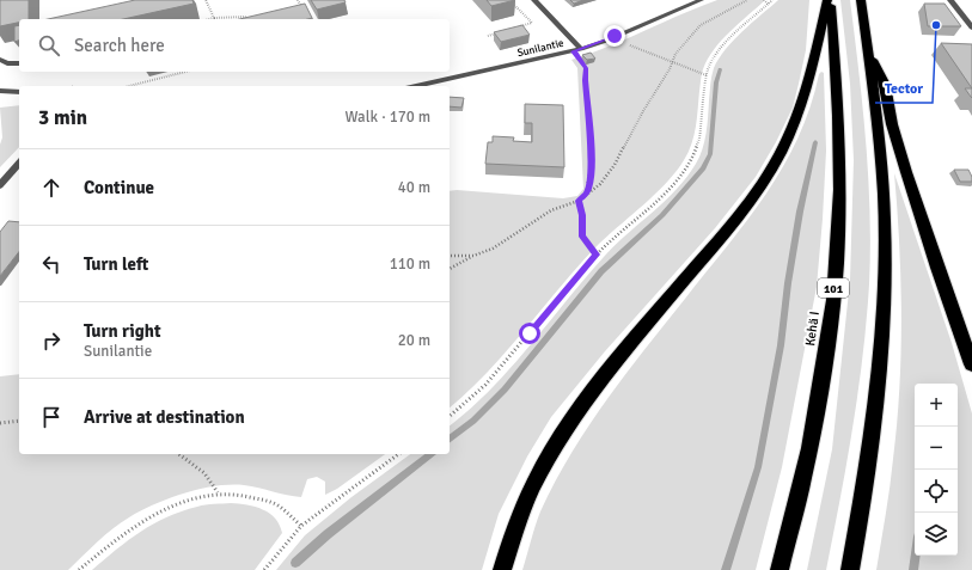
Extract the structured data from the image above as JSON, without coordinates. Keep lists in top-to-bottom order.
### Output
{
  "streets": {
    "highway": ["101", "Kehä I"],
    "street": ["Sunilantie"]
  },
  "places": ["Tector"],
  "page": {
    "search": "Search here",
    "heading": ["3 min", "Walk · 170 m"],
    "list": [
      ["Continue", "40 m"],
      ["Turn left", "110 m"],
      ["Turn right", "Sunilantie", "20 m"],
      "Arrive at destination"
    ],
    "map_buttons": ["+", "−"]
  }
}
